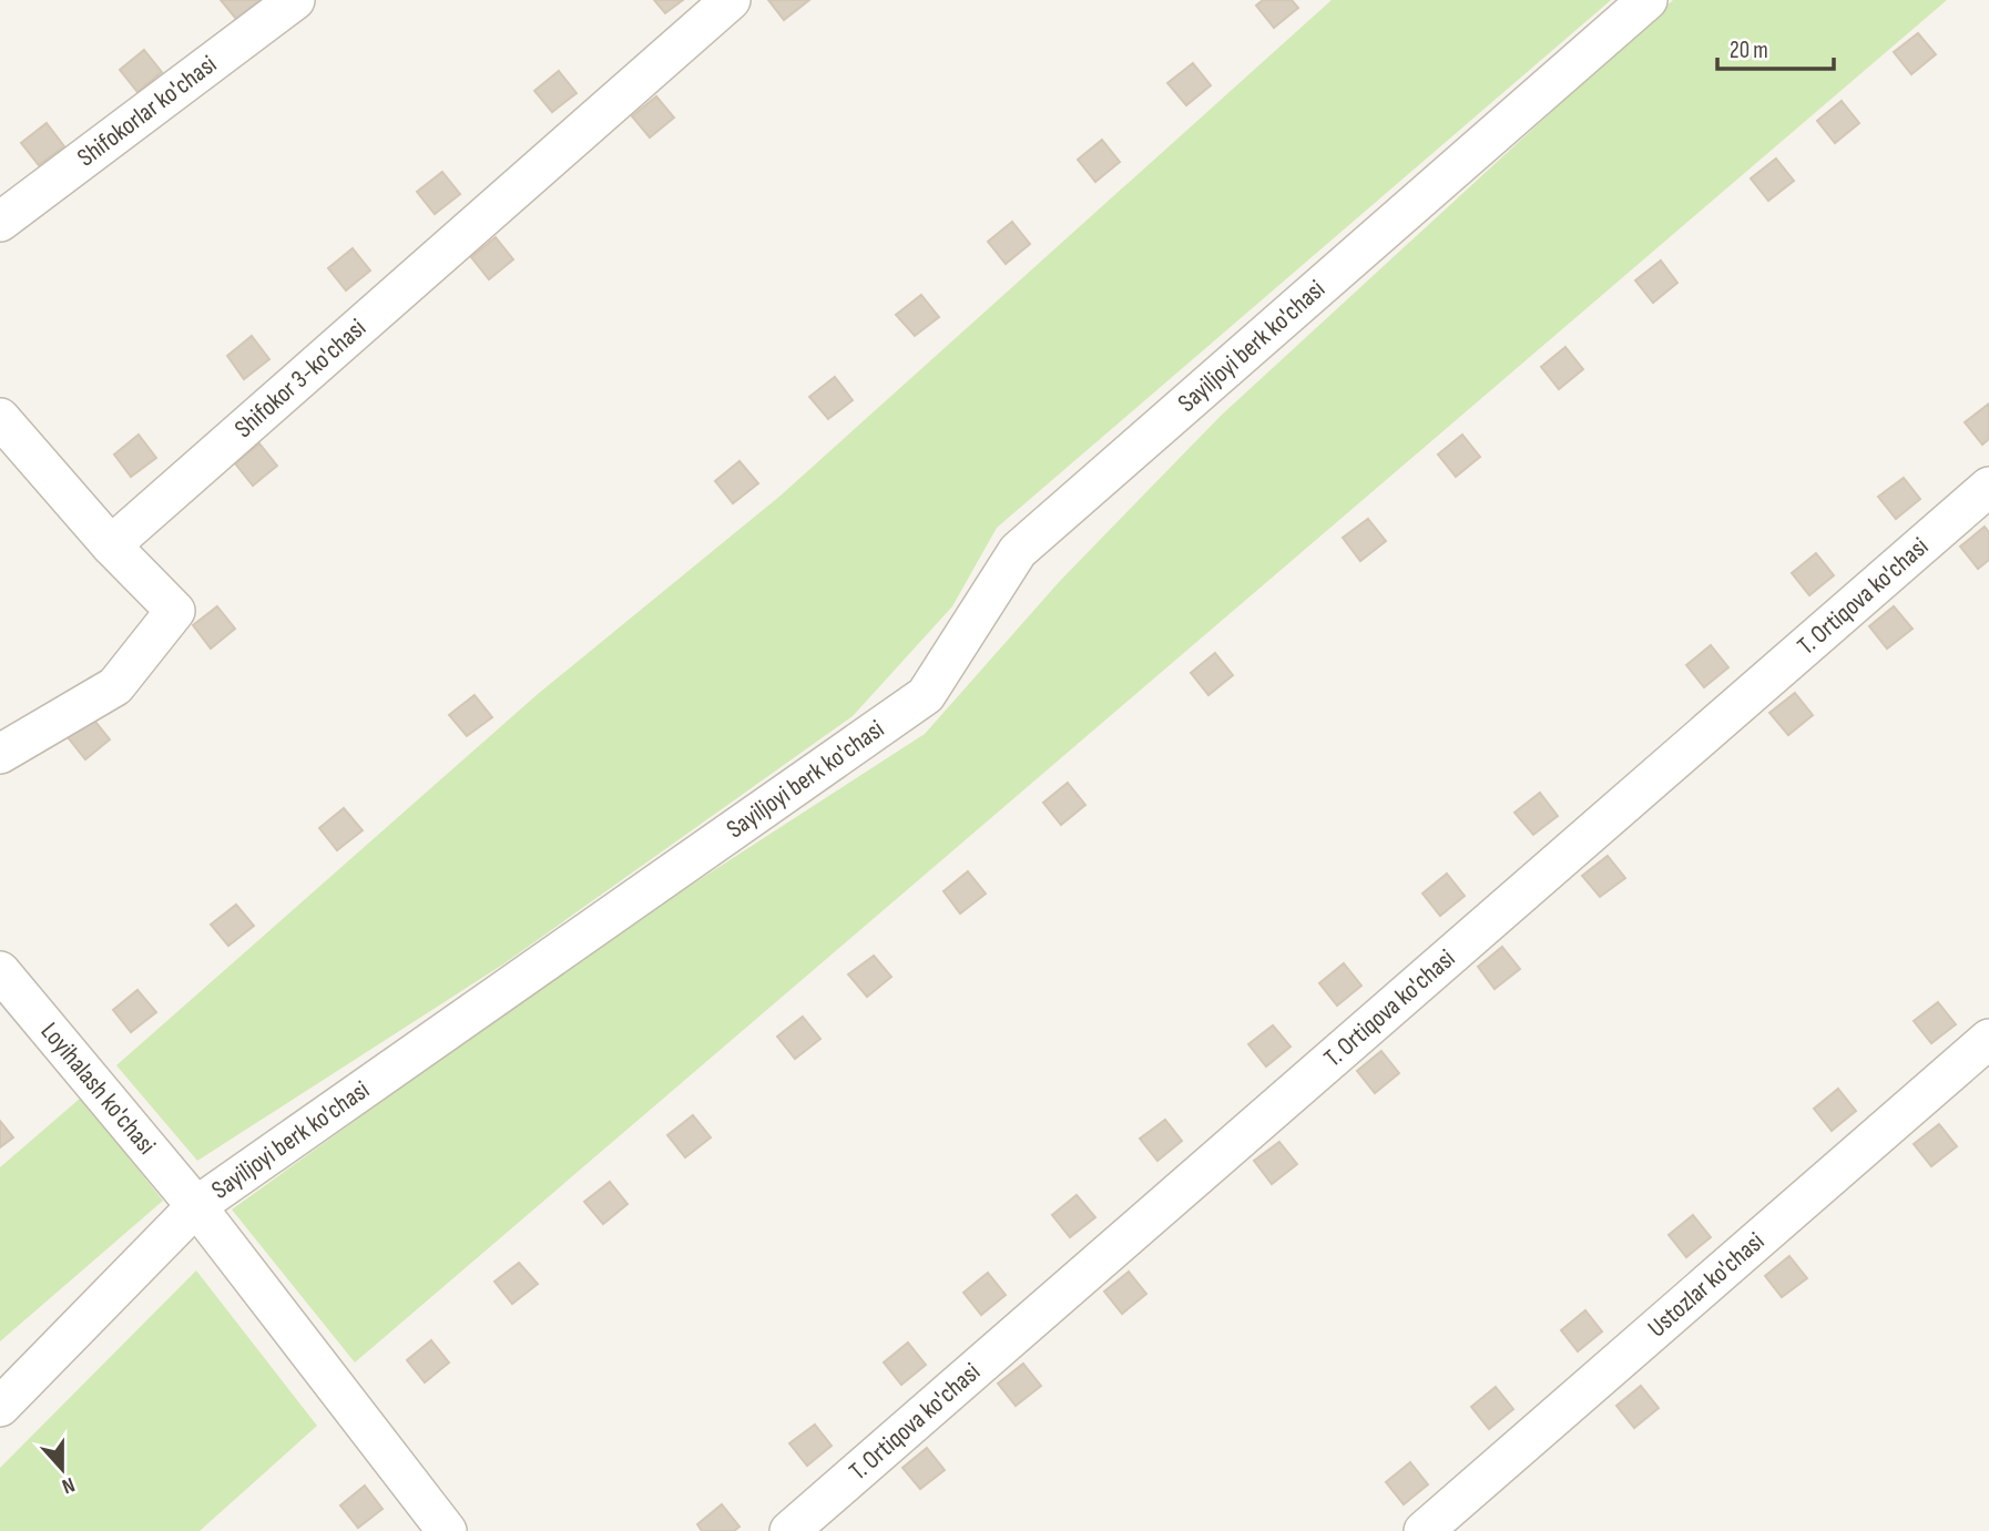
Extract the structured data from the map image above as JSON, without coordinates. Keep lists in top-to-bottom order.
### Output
{
  "streets": {
    "street": [
      "Shifokorlar ko'chasi",
      "Sayiljoyi berk ko'chasi",
      "Shifokor 3-ko'chasi",
      "T. Ortiqova ko'chasi",
      "Loyihalash ko'chasi",
      "Ustozlar ko'chasi"
    ]
  },
  "crossings": [
    ["Sayiljoyi berk ko'chasi", "Loyihalash ko'chasi"]
  ],
  "scale_bar": "20 m",
  "north": "bottom"
}
